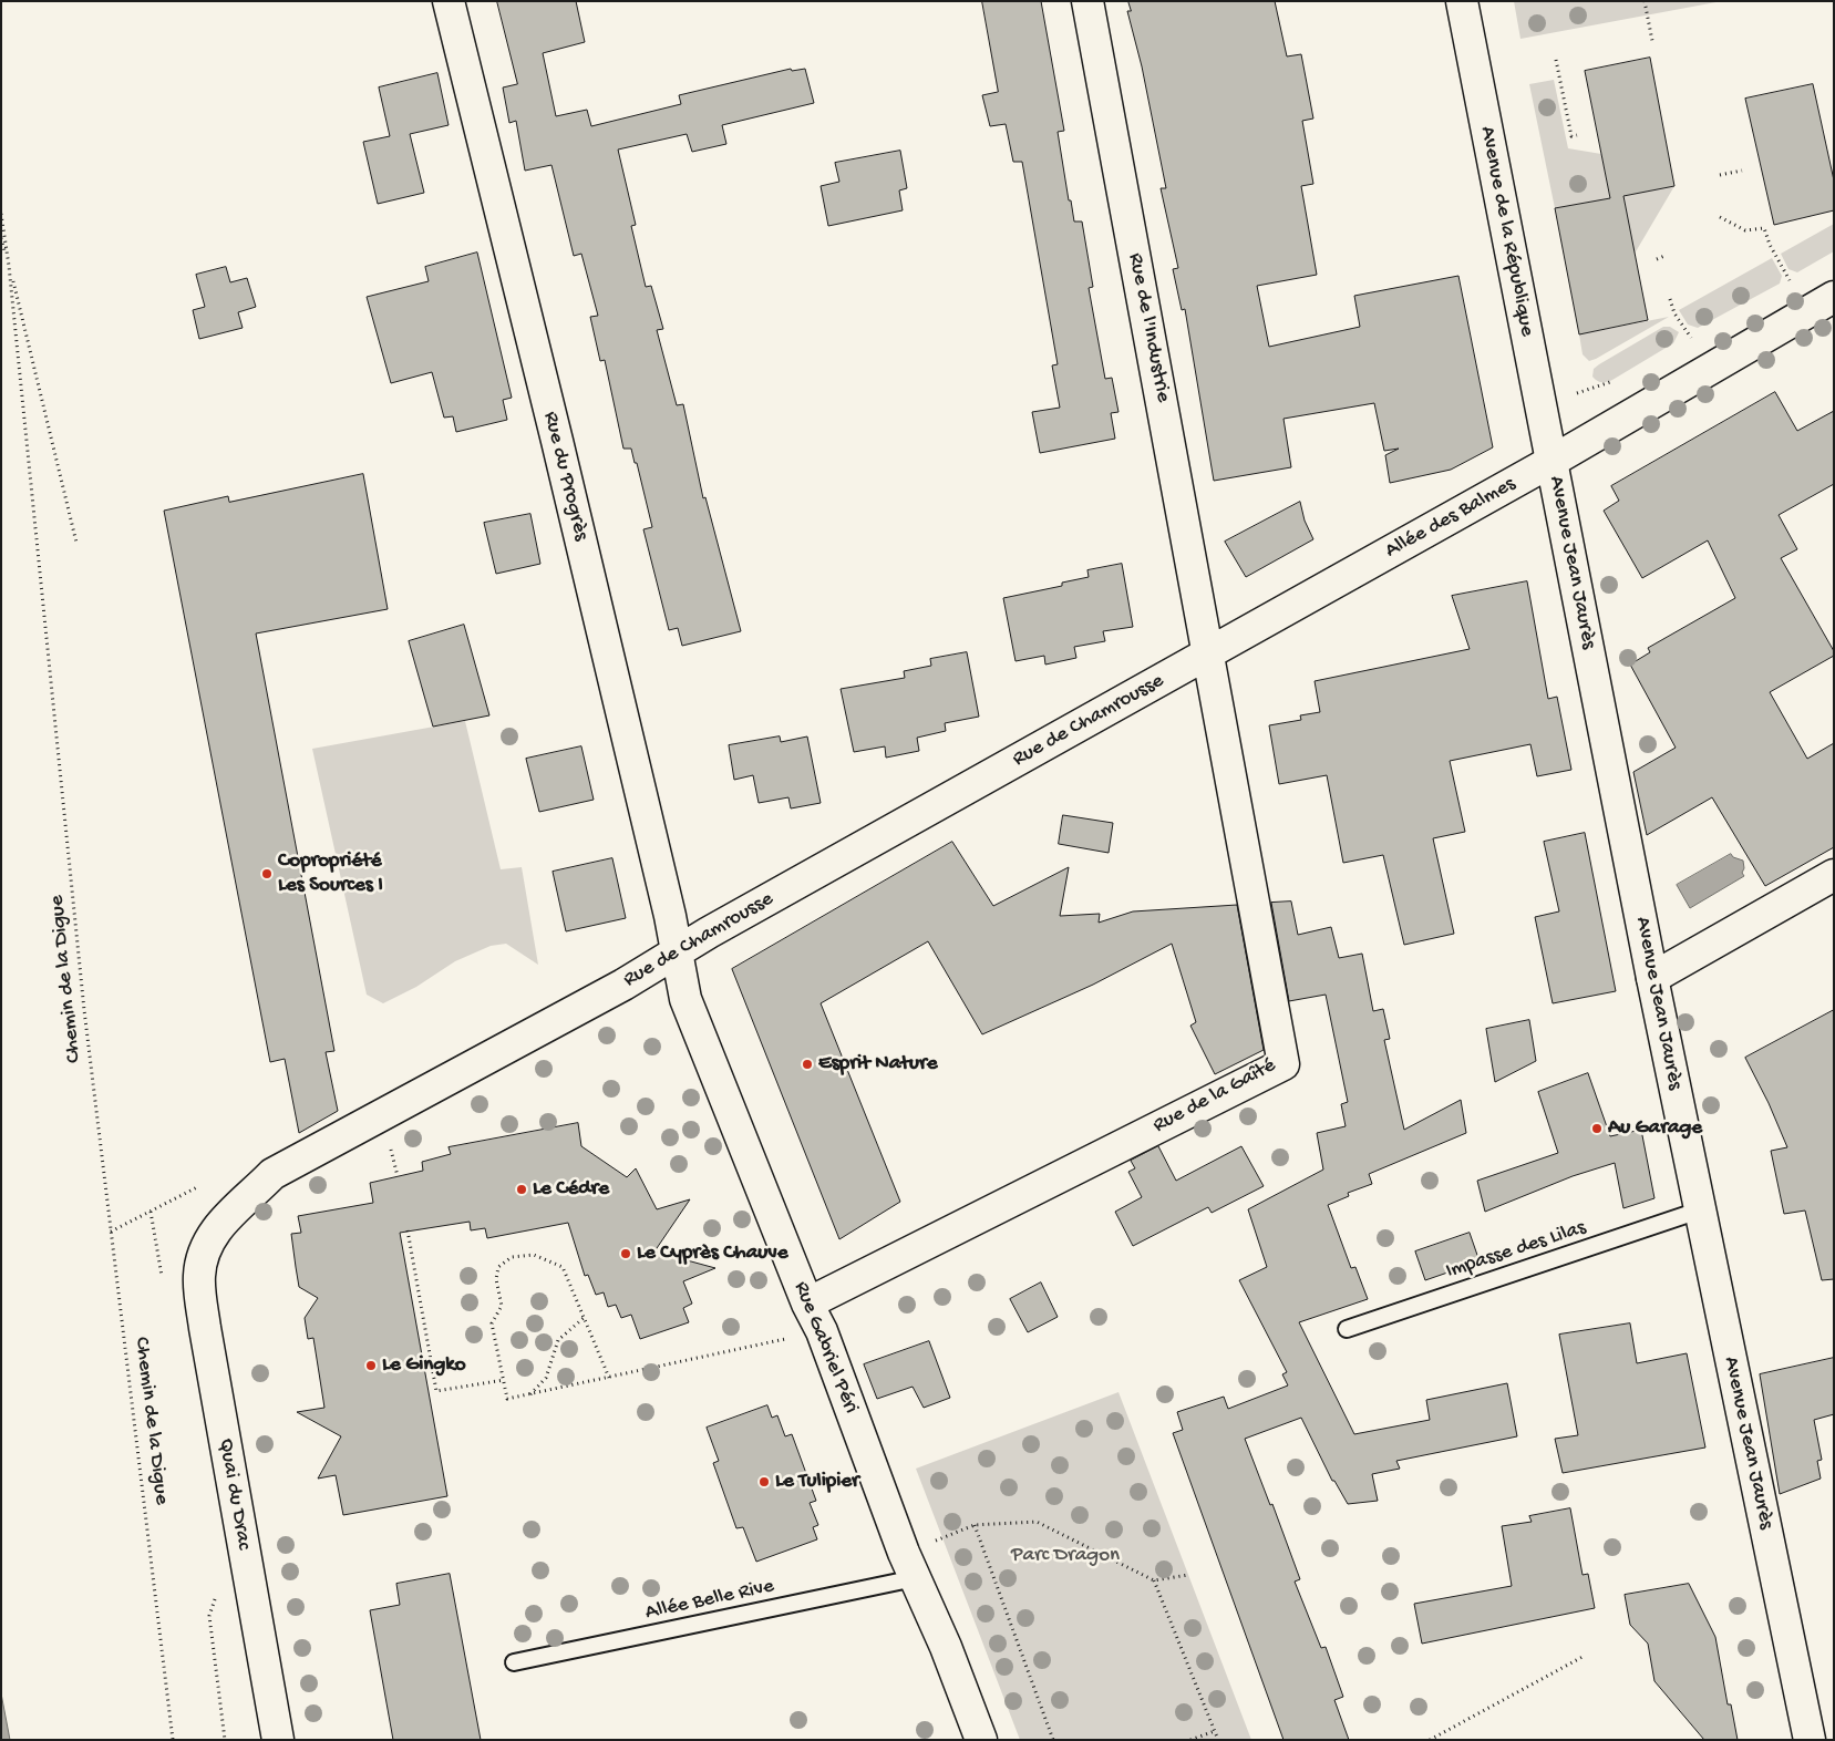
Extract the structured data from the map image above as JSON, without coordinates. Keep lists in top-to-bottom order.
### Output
{
  "streets": {
    "street": [
      "Avenue de la République",
      "Rue de l'Industrie",
      "Rue du Progrès",
      "Allée des Balmes",
      "Avenue Jean Jaurès",
      "Rue de Chamrousse",
      "Rue de la Gaîté",
      "Rue Gabriel Péri",
      "Quai du Drac"
    ],
    "lane": ["Impasse des Lilas", "Allée Belle Rive"],
    "path": ["Chemin de la Digue"]
  },
  "crossings": [
    ["Avenue de la République", "Allée des Balmes"],
    ["Avenue de la République", "Avenue Jean Jaurès"],
    ["Rue de l'Industrie", "Allée des Balmes"],
    ["Rue de l'Industrie", "Rue de Chamrousse"],
    ["Rue de l'Industrie", "Rue de la Gaîté"],
    ["Rue du Progrès", "Rue de Chamrousse"],
    ["Rue du Progrès", "Rue Gabriel Péri"],
    ["Allée des Balmes", "Avenue Jean Jaurès"],
    ["Allée des Balmes", "Rue de Chamrousse"],
    ["Allée des Balmes", "Rue de la Gaîté"],
    ["Avenue Jean Jaurès", "Impasse des Lilas"],
    ["Rue de Chamrousse", "Rue de la Gaîté"],
    ["Rue de Chamrousse", "Rue Gabriel Péri"],
    ["Rue de Chamrousse", "Quai du Drac"],
    ["Rue de la Gaîté", "Rue Gabriel Péri"],
    ["Rue Gabriel Péri", "Allée Belle Rive"]
  ],
  "parks": ["Parc Dragon"],
  "places": [
    "Copropriété Les Sources I",
    "Esprit Nature",
    "Au Garage",
    "Le Cédre",
    "Le Cyprès Chauve",
    "Le Gingko",
    "Le Tulipier"
  ]
}
